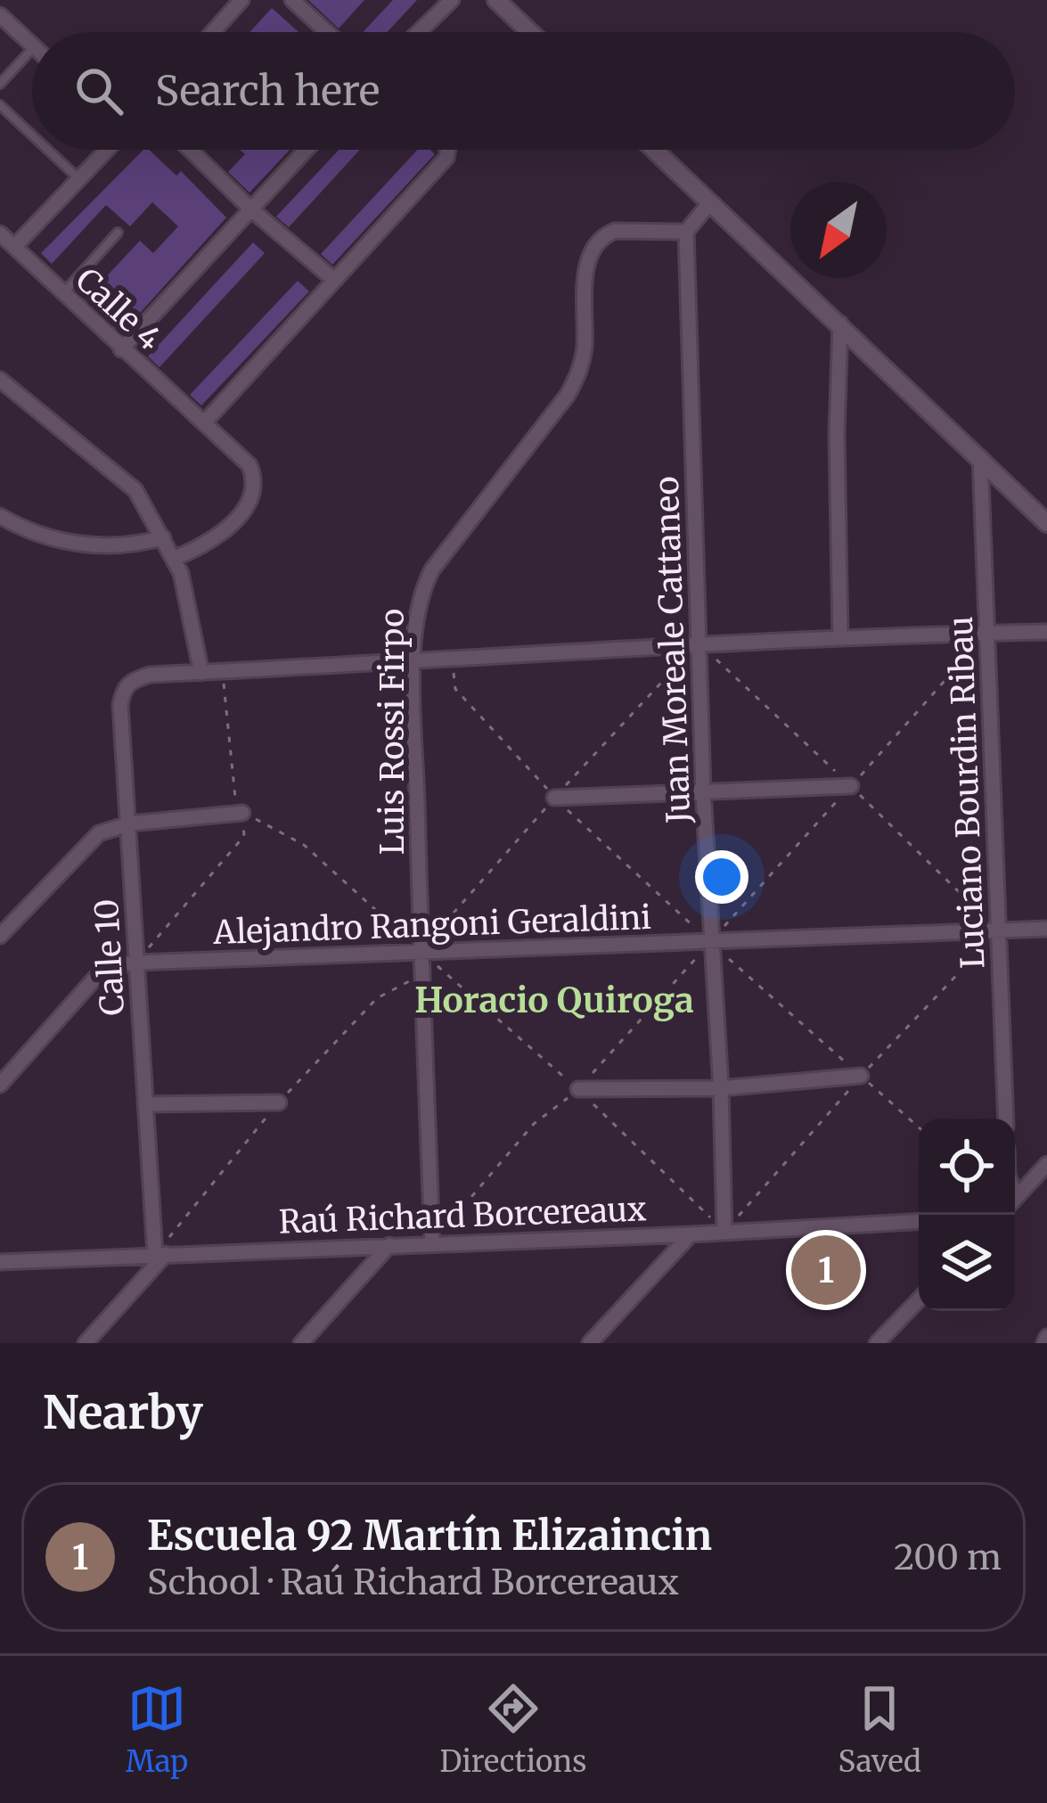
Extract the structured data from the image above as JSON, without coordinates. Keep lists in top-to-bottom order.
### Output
{
  "streets": {
    "street": [
      "Calle 4",
      "Juan Moreale Cattaneo",
      "Luis Rossi Firpo",
      "Luciano Bourdin Ribau",
      "Alejandro Rangoni Geraldini",
      "Calle 10",
      "Raú Richard Borcereaux"
    ]
  },
  "crossings": [
    ["Juan Moreale Cattaneo", "Luis Rossi Firpo"],
    ["Juan Moreale Cattaneo", "Alejandro Rangoni Geraldini"],
    ["Juan Moreale Cattaneo", "Raú Richard Borcereaux"],
    ["Luis Rossi Firpo", "Alejandro Rangoni Geraldini"],
    ["Luis Rossi Firpo", "Raú Richard Borcereaux"],
    ["Luciano Bourdin Ribau", "Alejandro Rangoni Geraldini"],
    ["Alejandro Rangoni Geraldini", "Calle 10"],
    ["Calle 10", "Raú Richard Borcereaux"]
  ],
  "districts": ["Horacio Quiroga"],
  "north": "bottom left",
  "page": {
    "search": "Search here",
    "pins": "1",
    "heading": "Nearby",
    "list": [
      {
        "mark": "1",
        "name": "Escuela 92 Martín Elizaincin",
        "note": "School · Raú Richard Borcereaux",
        "value": "200 m"
      }
    ],
    "nav": ["Map", "Directions", "Saved"]
  }
}
